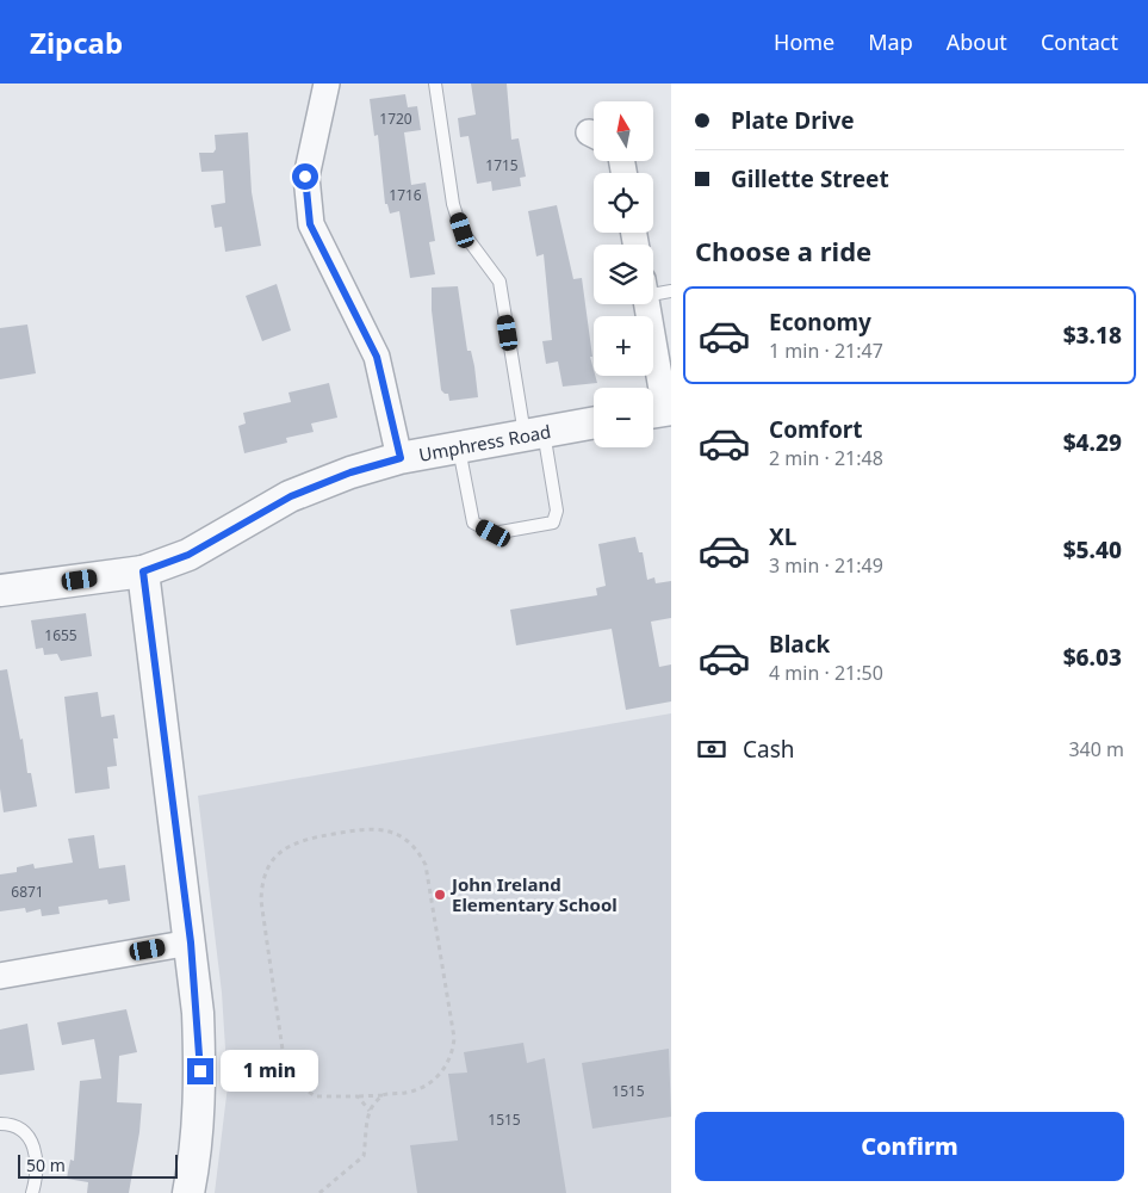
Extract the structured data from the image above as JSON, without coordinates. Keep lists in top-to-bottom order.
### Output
{
  "streets": {
    "street": ["Umphress Road"]
  },
  "places": ["John Ireland Elementary School"],
  "house_numbers": [
    "1720",
    "1715",
    "1716",
    "1655",
    "6871",
    "1515",
    "1515"
  ],
  "scale_bar": "50 m",
  "north": "top",
  "page": {
    "header": "Zipcab",
    "nav": [
      "Home",
      "Map",
      "About",
      "Contact"
    ],
    "banner": ["Plate Drive", "Gillette Street"],
    "map_buttons": ["+", "−"],
    "heading": "Choose a ride",
    "list": [
      {
        "name": "Economy",
        "note": "1 min · 21:47",
        "value": "$3.18"
      },
      {
        "name": "Comfort",
        "note": "2 min · 21:48",
        "value": "$4.29"
      },
      {
        "name": "XL",
        "note": "3 min · 21:49",
        "value": "$5.40"
      },
      {
        "name": "Black",
        "note": "4 min · 21:50",
        "value": "$6.03"
      }
    ],
    "pay": ["Cash", "340 m"],
    "bubble": "1 min",
    "buttons": "Confirm",
    "scale": "50 m"
  }
}
